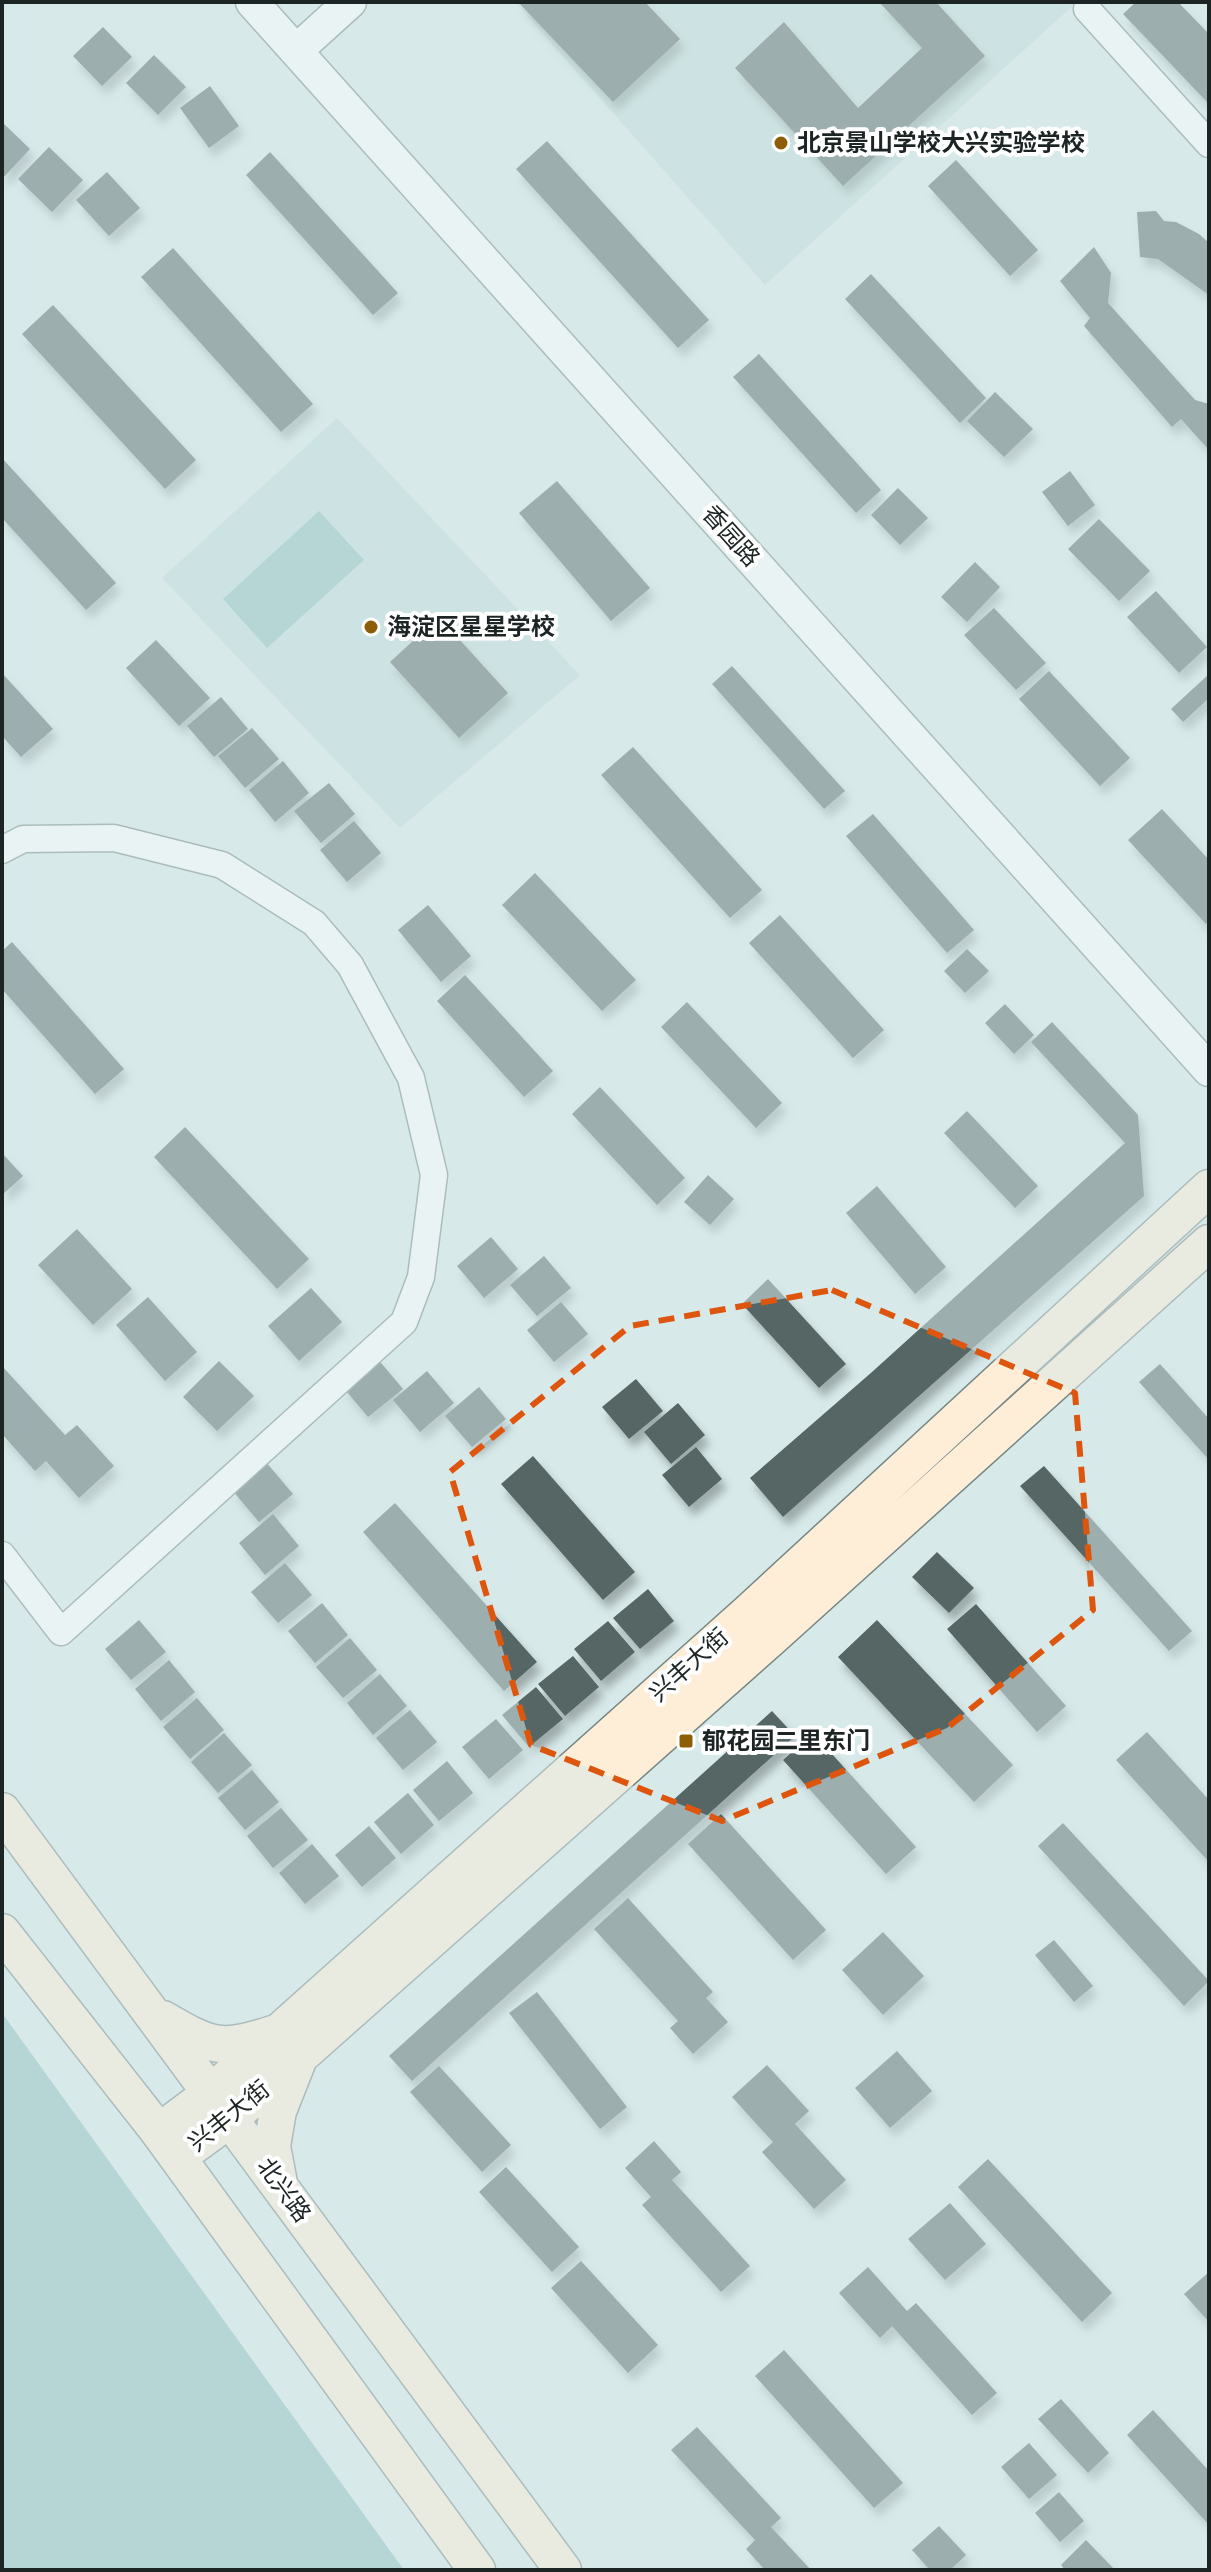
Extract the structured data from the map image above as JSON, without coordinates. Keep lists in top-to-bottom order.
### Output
{
  "streets": {
    "main road": ["兴丰大街", "北兴路"],
    "street": ["香园路"]
  },
  "crossings": [
    ["兴丰大街", "北兴路"]
  ],
  "places": {
    "other": ["北京景山学校大兴实验学校", "海淀区星星学校"],
    "transit": ["郁花园二里东门"]
  }
}
